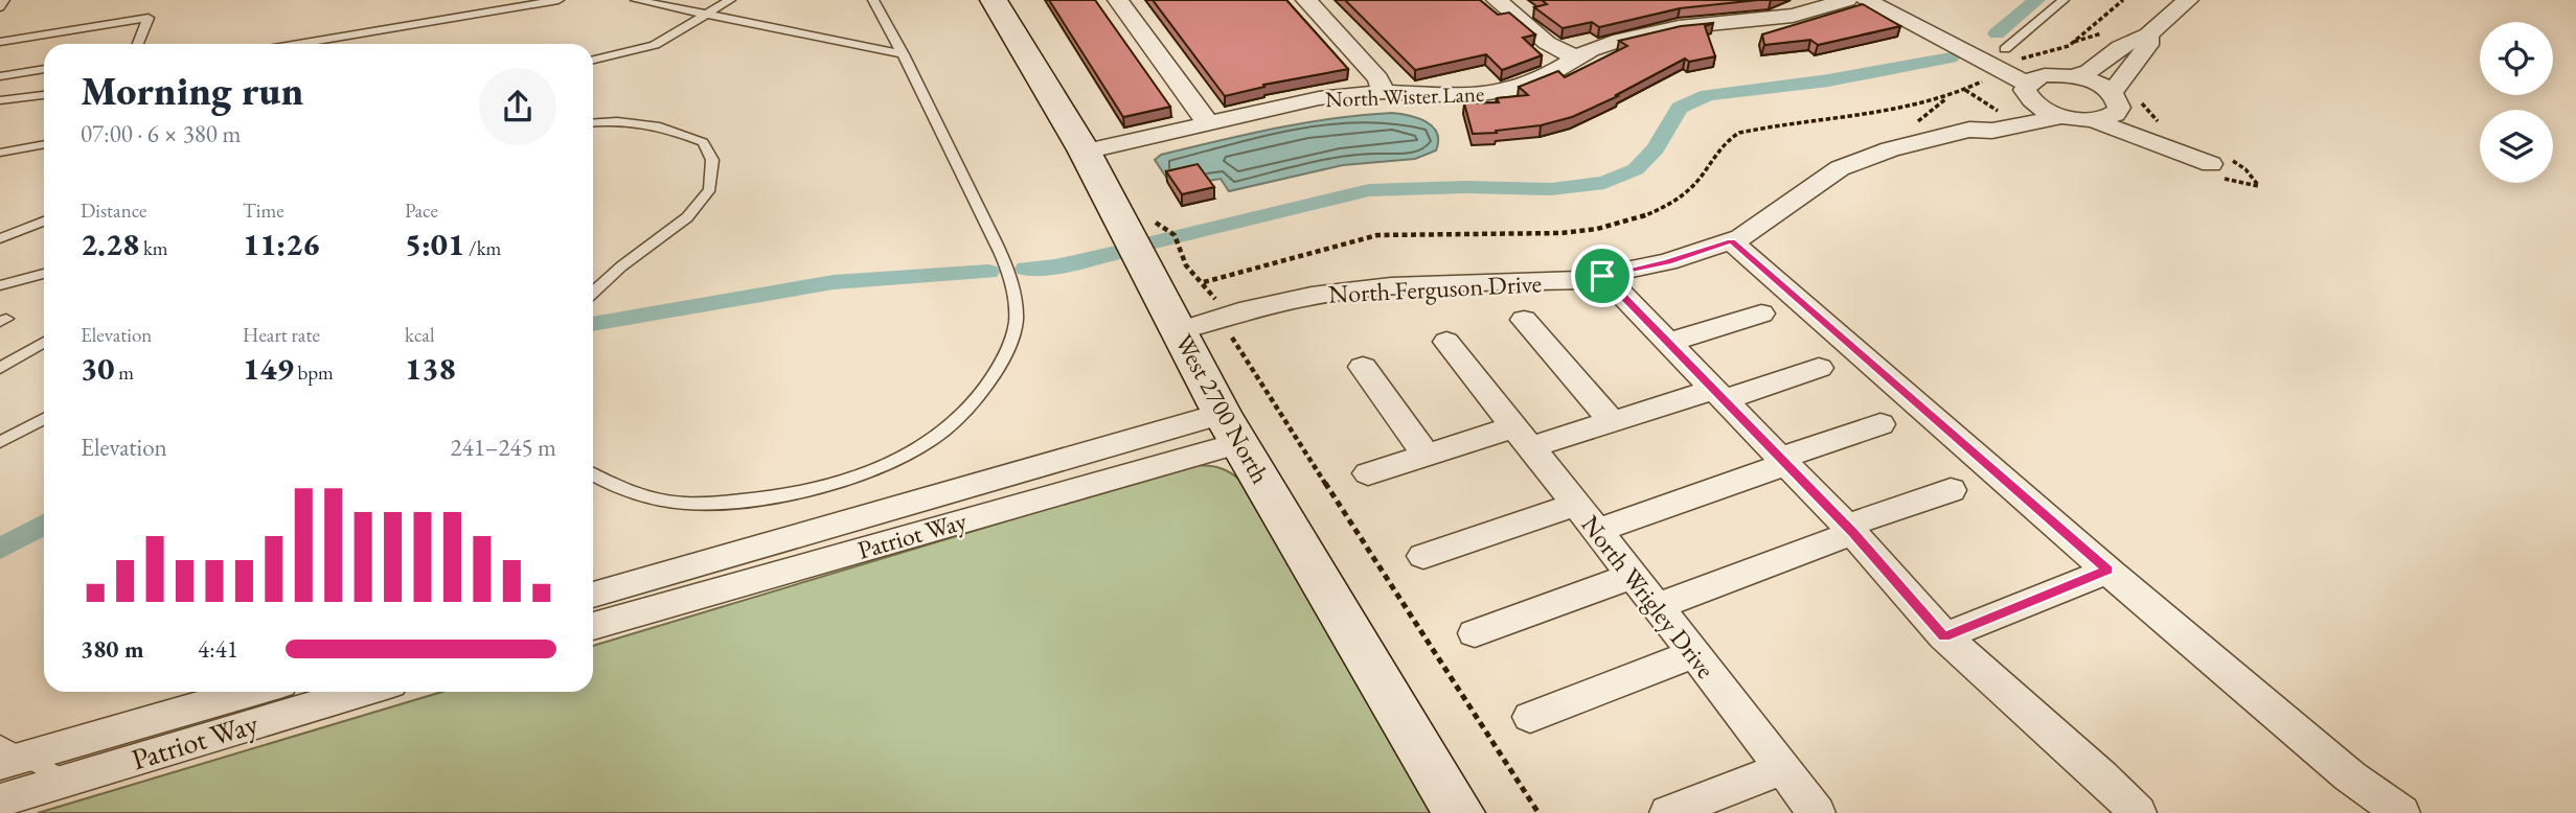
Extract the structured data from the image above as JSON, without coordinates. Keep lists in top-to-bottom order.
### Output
{
  "streets": {
    "street": [
      "North Wister Lane",
      "North Ferguson Drive",
      "West 2700 North",
      "Patriot Way",
      "North Wrigley Drive"
    ]
  },
  "crossings": [
    ["North Wister Lane", "West 2700 North"],
    ["North Ferguson Drive", "West 2700 North"],
    ["West 2700 North", "Patriot Way"]
  ],
  "page": {
    "heading": ["Morning run", "07:00 · 6 × 380 m"],
    "stats": [
      ["Distance", "2.28 km"],
      ["Time", "11:26"],
      ["Pace", "5:01 /km"],
      ["Elevation", "30 m"],
      ["Heart rate", "149 bpm"],
      ["kcal", "138"]
    ],
    "chart": ["Elevation", "241–245 m"],
    "list": [
      {
        "name": "380 m",
        "note": "4:41"
      }
    ]
  }
}
